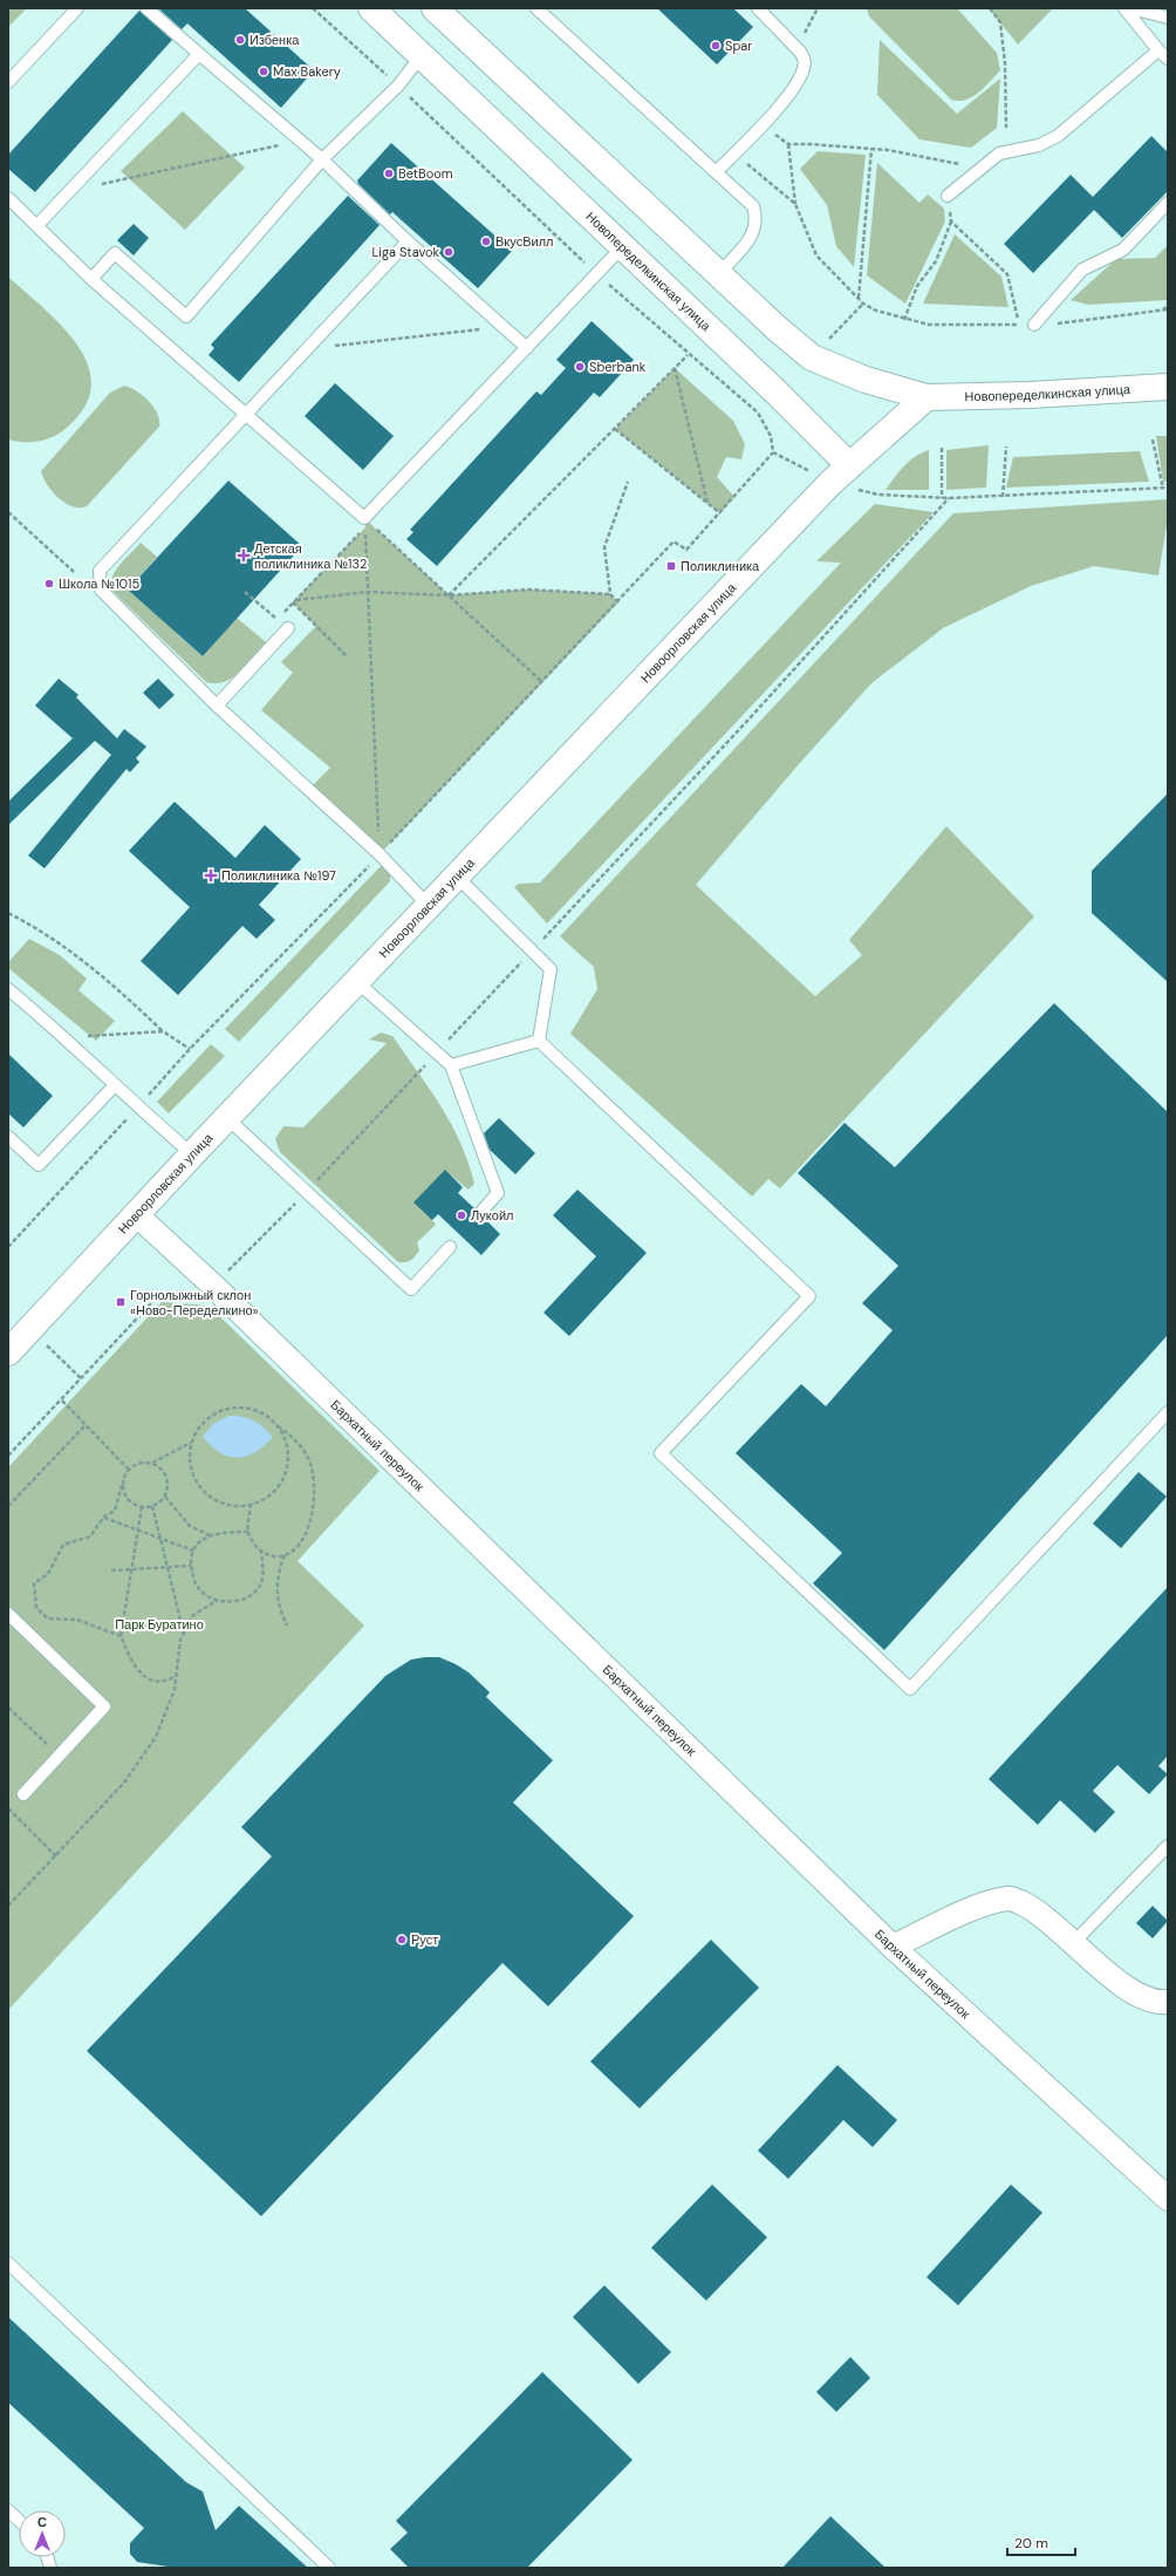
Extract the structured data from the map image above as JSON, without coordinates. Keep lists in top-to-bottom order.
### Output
{
  "streets": {
    "main road": ["Новопеределкинская улица", "Новоорловская улица"],
    "street": ["Бархатный переулок"]
  },
  "crossings": [
    ["Новопеределкинская улица", "Новоорловская улица"],
    ["Новоорловская улица", "Бархатный переулок"]
  ],
  "parks": ["Парк Буратино"],
  "places": {
    "other": [
      "Избенка",
      "Spar",
      "Max Bakery",
      "BetBoom",
      "ВкусВилл",
      "Liga Stavok",
      "Sberbank",
      "Школа №1015",
      "Лукойл",
      "Руст"
    ],
    "health": ["Детская поликлиника №132", "Поликлиника №197"],
    "transit": ["Поликлиника", "Горнолыжный склон «Ново-Переделкино»"]
  },
  "scale_bar": "20 m",
  "north": "top"
}
